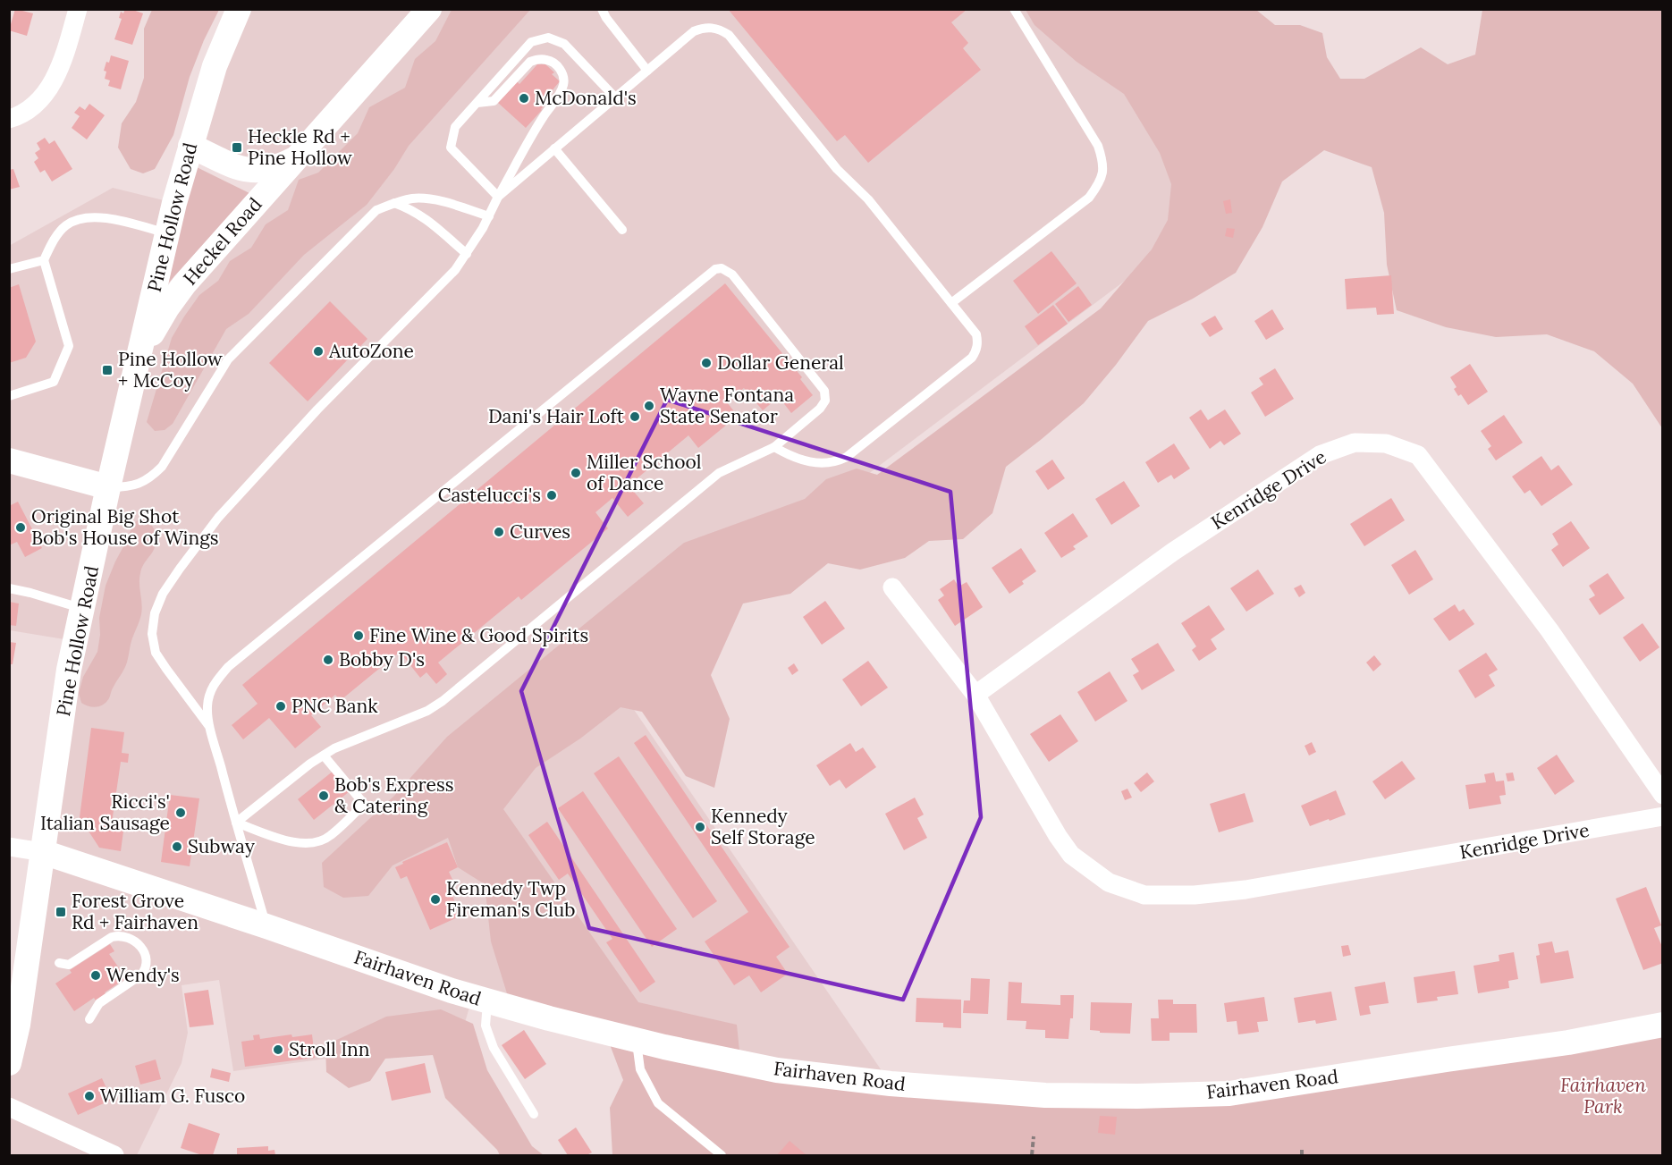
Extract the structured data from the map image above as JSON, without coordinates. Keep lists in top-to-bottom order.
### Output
{
  "streets": {
    "street": [
      "Pine Hollow Road",
      "Heckel Road",
      "Kenridge Drive",
      "Fairhaven Road"
    ]
  },
  "crossings": [
    ["Pine Hollow Road", "Heckel Road"],
    ["Pine Hollow Road", "Fairhaven Road"]
  ],
  "parks": ["Fairhaven Park"],
  "places": {
    "other": [
      "McDonald's",
      "AutoZone",
      "Dollar General",
      "Wayne Fontana State Senator",
      "Dani's Hair Loft",
      "Miller School of Dance",
      "Castelucci's",
      "Original Big Shot Bob's House of Wings",
      "Curves",
      "Fine Wine & Good Spirits",
      "Bobby D's",
      "PNC Bank",
      "Bob's Express & Catering",
      "Ricci's' Italian Sausage",
      "Kennedy Self Storage",
      "Subway",
      "Kennedy Twp Fireman's Club",
      "Wendy's",
      "Stroll Inn",
      "William G. Fusco"
    ],
    "transit": ["Heckle Rd + Pine Hollow", "Pine Hollow + McCoy", "Forest Grove Rd + Fairhaven"]
  }
}
